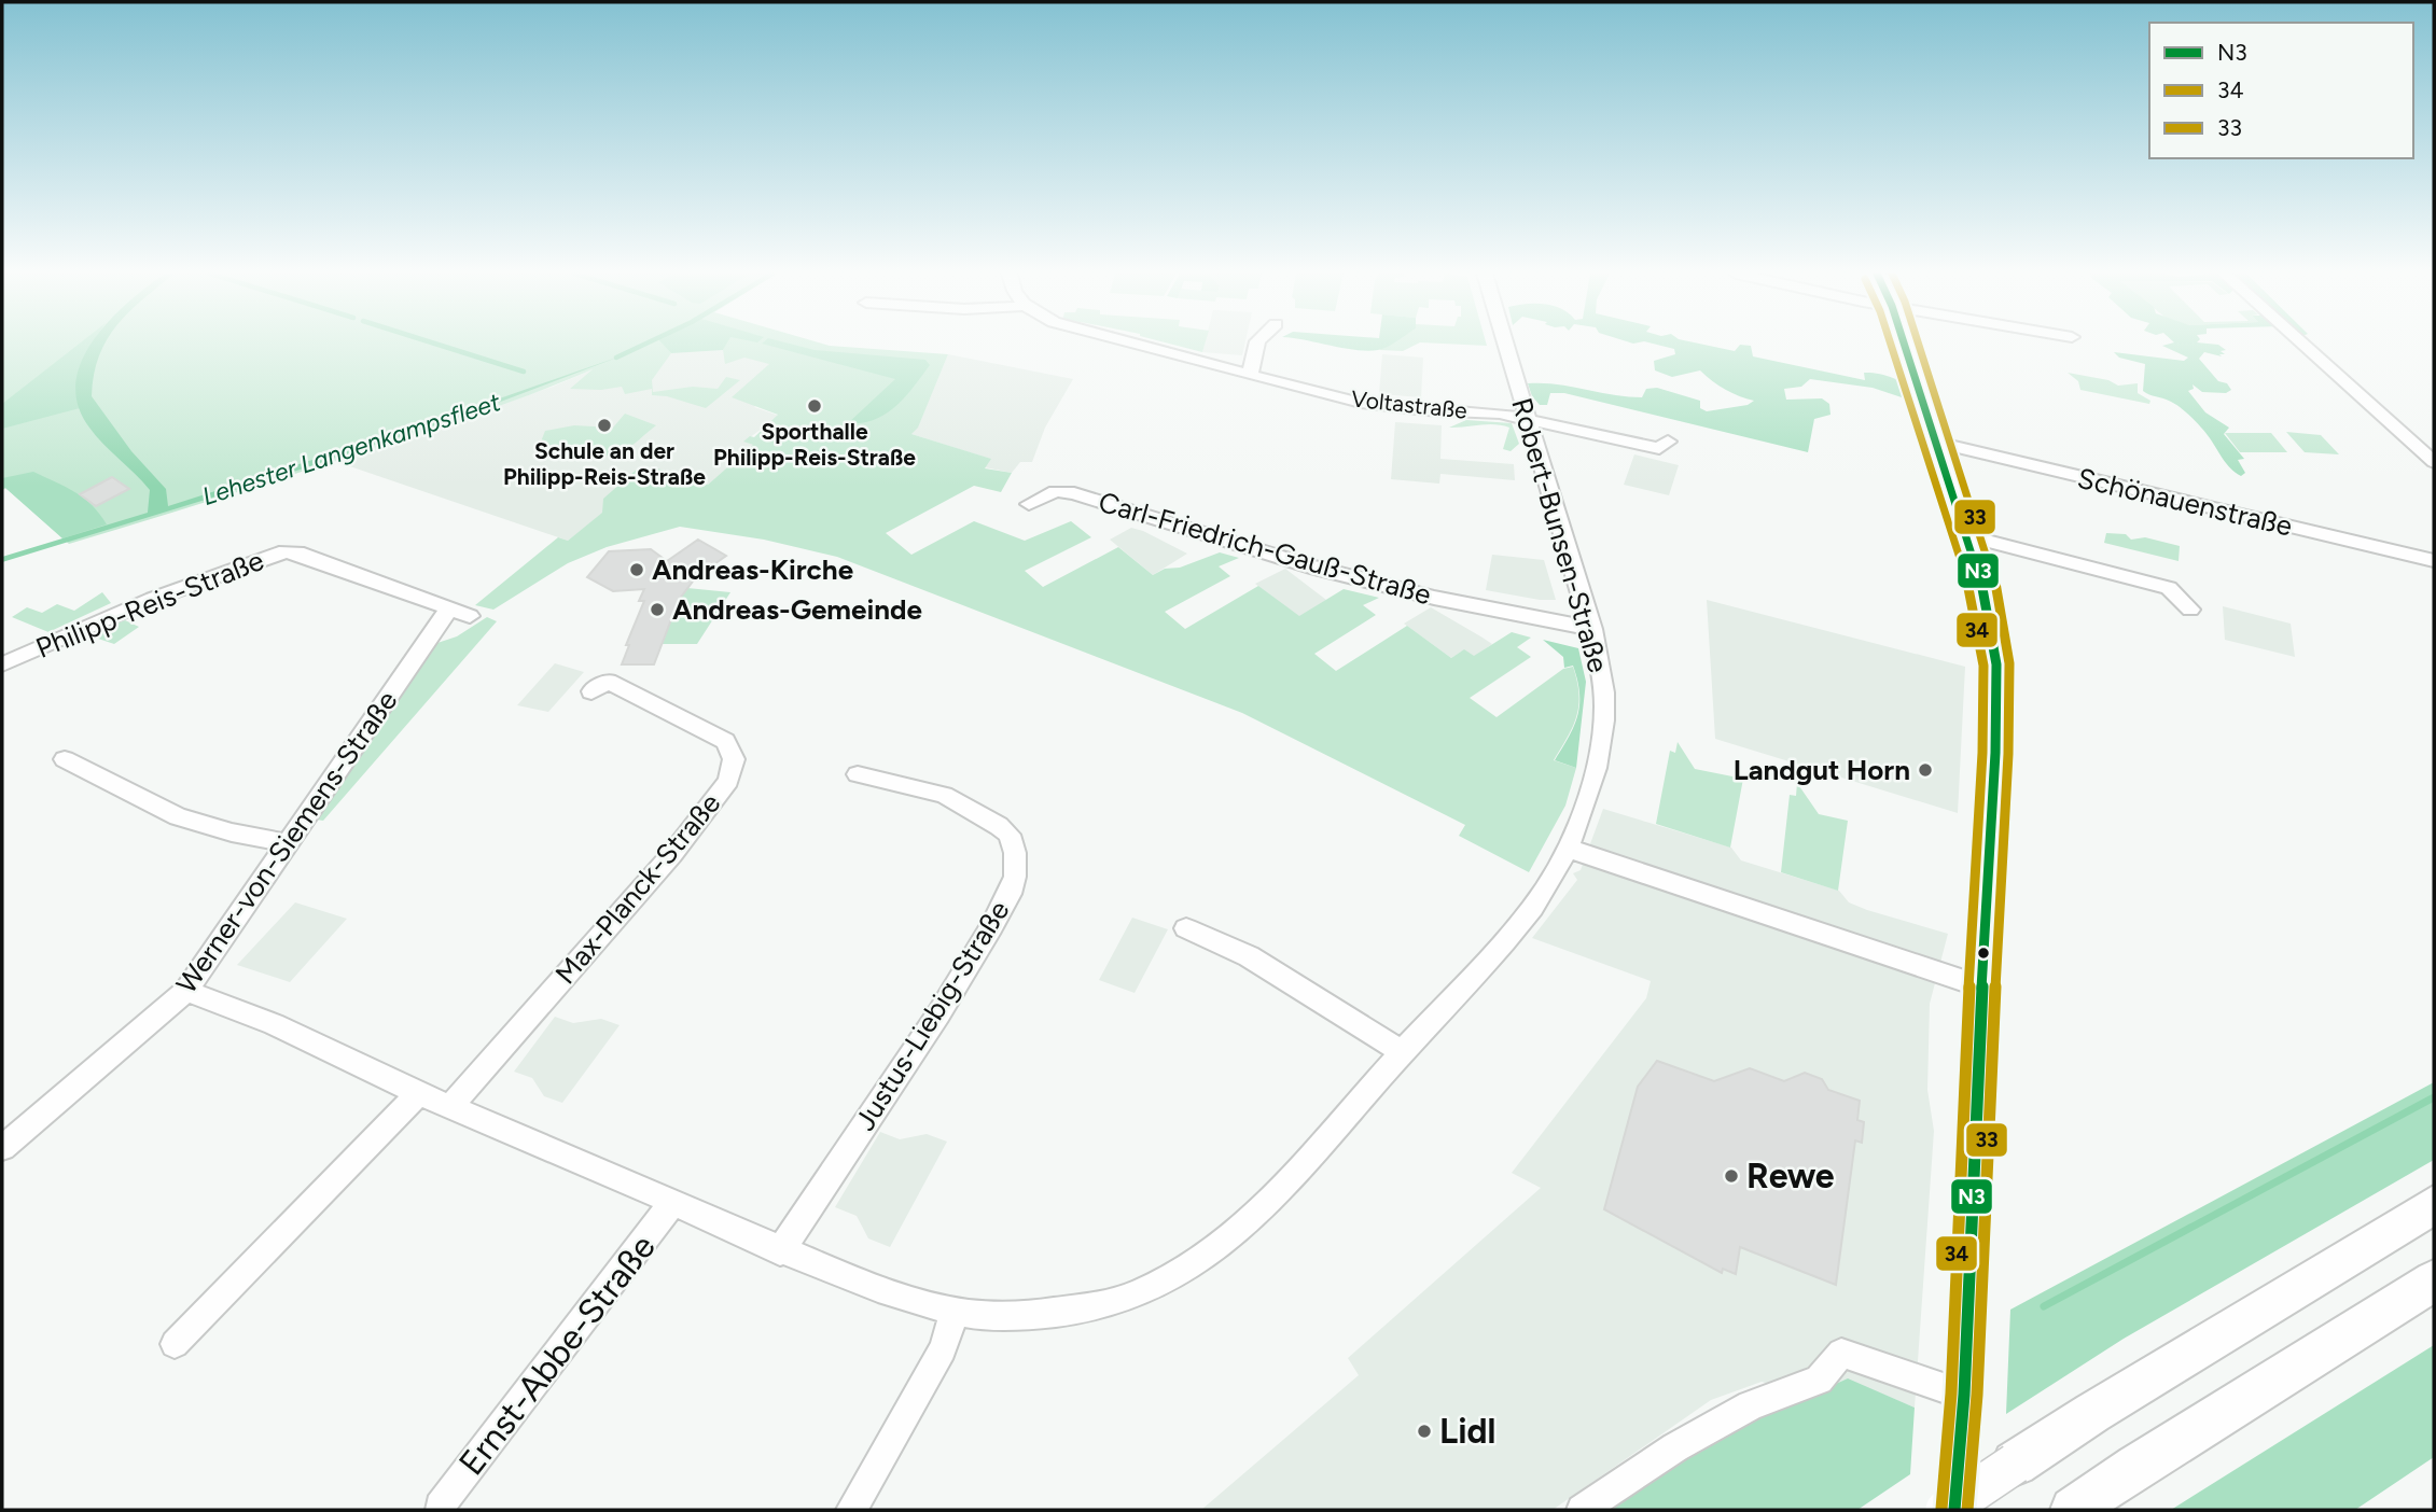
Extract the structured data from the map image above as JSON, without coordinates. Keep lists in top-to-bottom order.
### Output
{
  "streets": {
    "street": [
      "Voltastraße",
      "Schönauenstraße",
      "Robert-Bunsen-Straße",
      "Carl-Friedrich-Gauß-Straße",
      "Philipp-Reis-Straße",
      "Werner-von-Siemens-Straße",
      "Max-Planck-Straße",
      "Justus-Liebig-Straße",
      "Ernst-Abbe-Straße"
    ]
  },
  "crossings": [
    ["Voltastraße", "Robert-Bunsen-Straße"],
    ["Robert-Bunsen-Straße", "Carl-Friedrich-Gauß-Straße"],
    ["Robert-Bunsen-Straße", "Ernst-Abbe-Straße"],
    ["Philipp-Reis-Straße", "Werner-von-Siemens-Straße"],
    ["Werner-von-Siemens-Straße", "Ernst-Abbe-Straße"],
    ["Max-Planck-Straße", "Ernst-Abbe-Straße"],
    ["Justus-Liebig-Straße", "Ernst-Abbe-Straße"]
  ],
  "water": ["Lehester Langenkampsfleet"],
  "places": [
    "Sporthalle Philipp-Reis-Straße",
    "Schule an der Philipp-Reis-Straße",
    "Andreas-Kirche",
    "Andreas-Gemeinde",
    "Landgut Horn",
    "Rewe",
    "Lidl"
  ],
  "lines": ["transit line N3", "transit line 34", "transit line 33"],
  "legend": ["N3", "34", "33"]
}
